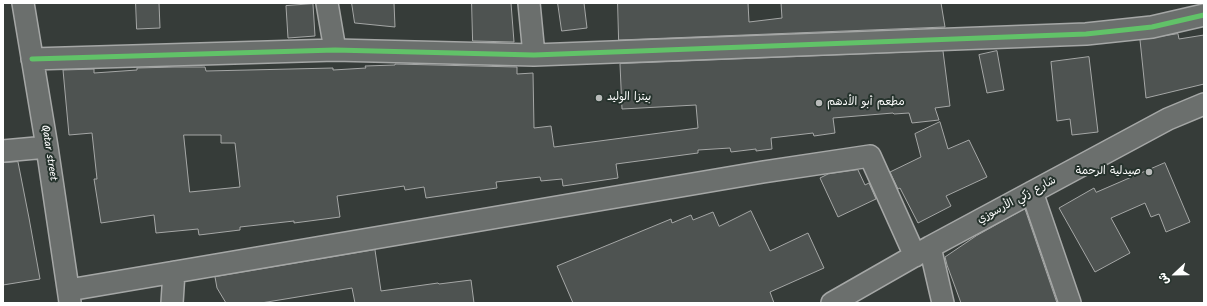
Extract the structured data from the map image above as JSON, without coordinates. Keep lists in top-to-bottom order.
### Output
{
  "streets": {
    "street": ["Qatar street", "شارع زكي الأرسوزي"]
  },
  "places": ["بيتزا الوليد", "مطعم أبو الأدهم", "صيدلية الرحمة"],
  "north": "left"
}
